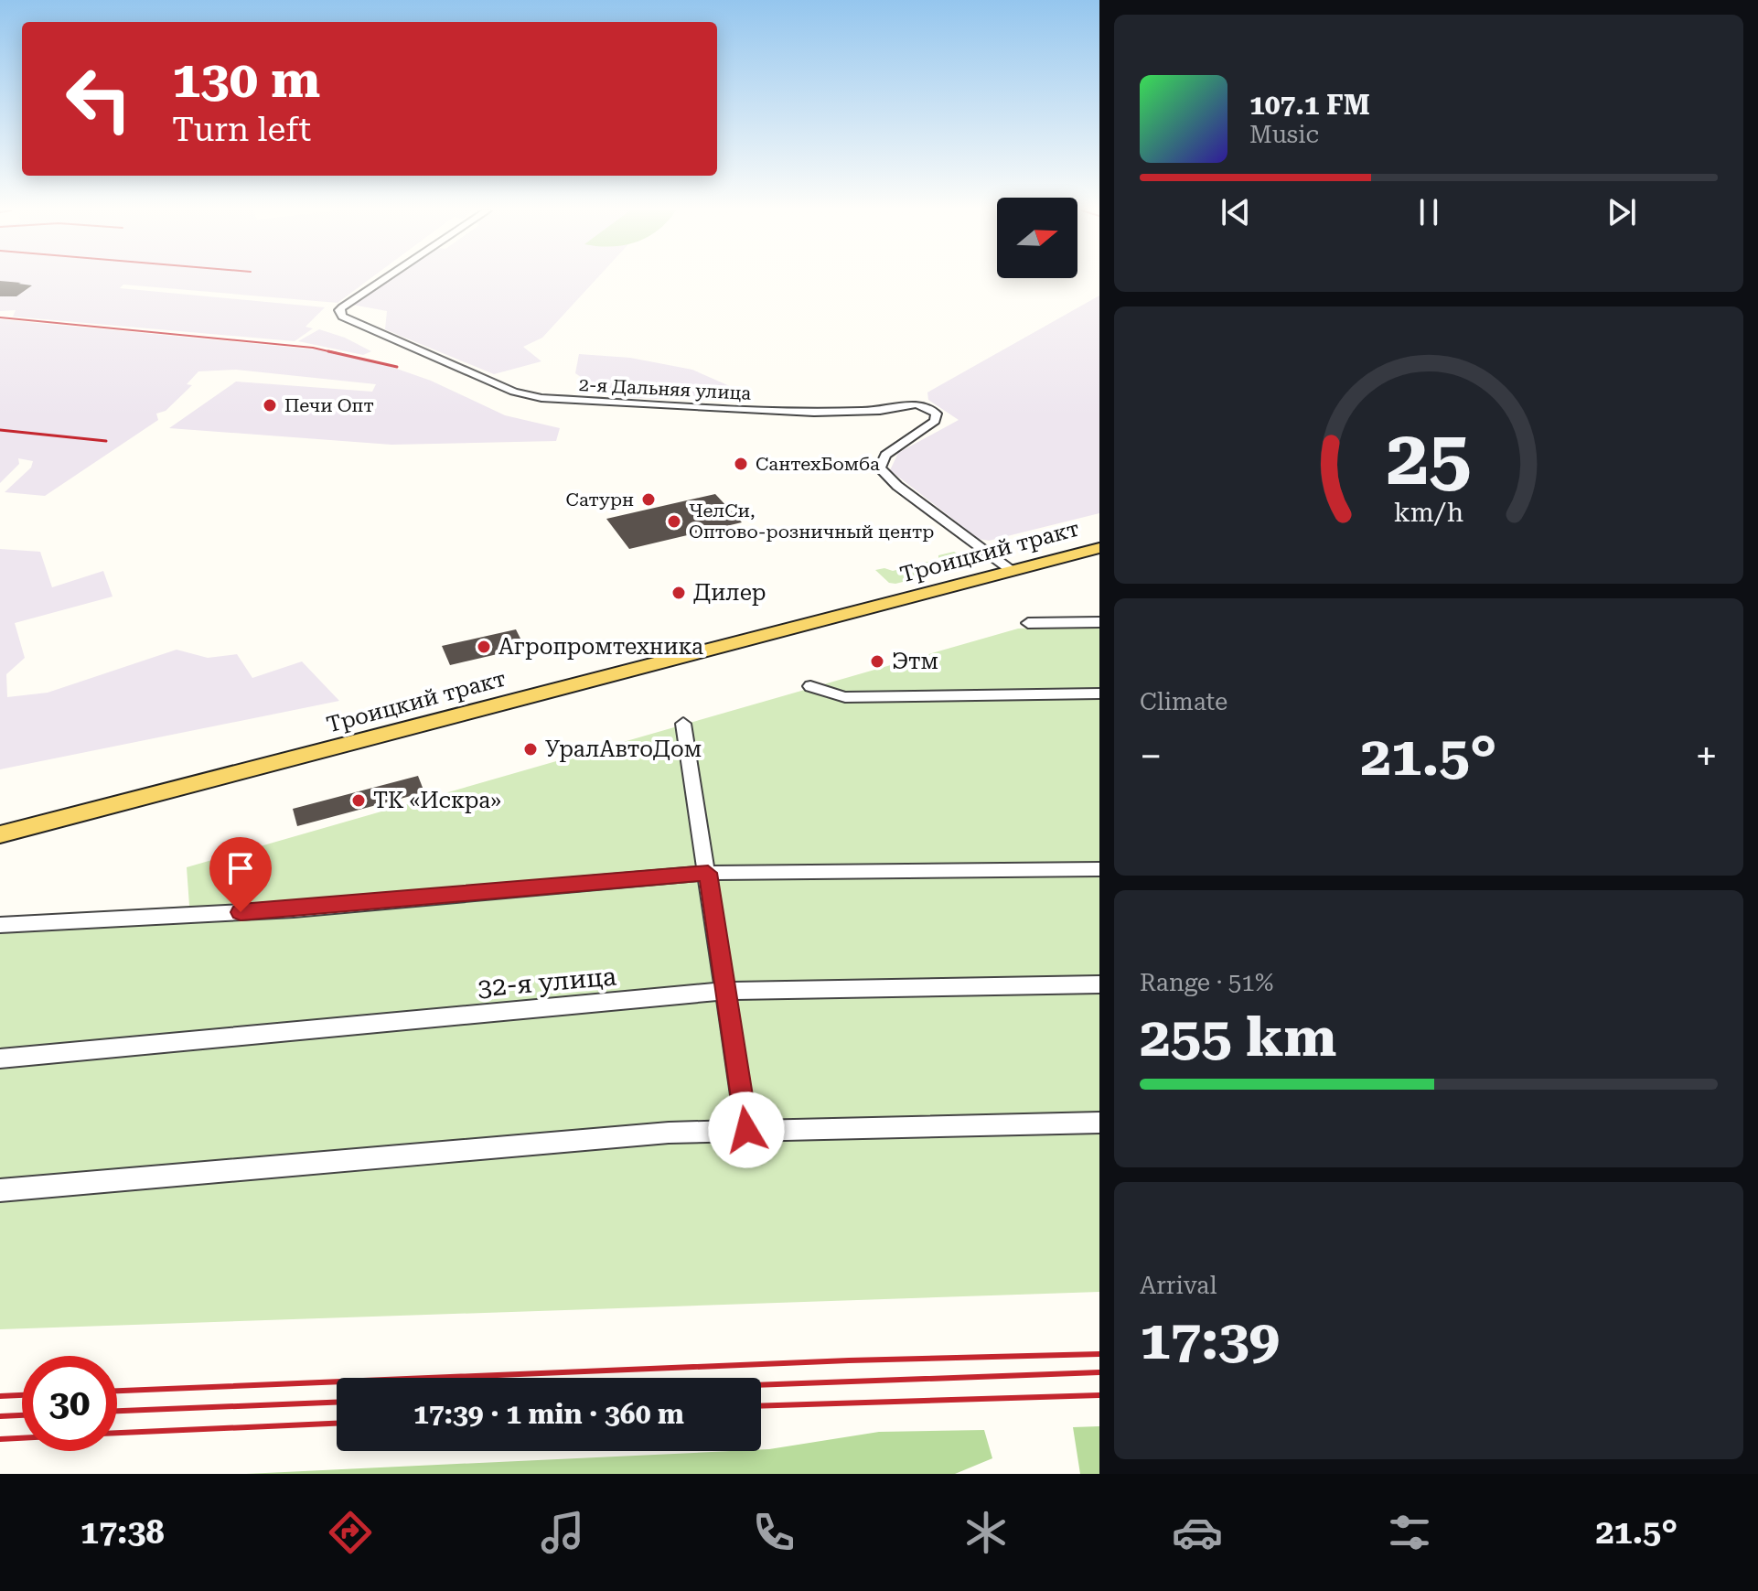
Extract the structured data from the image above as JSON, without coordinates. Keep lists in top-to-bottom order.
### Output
{
  "streets": {
    "main road": ["Троицкий тракт"],
    "street": ["2-я Дальняя улица", "32-я улица"]
  },
  "crossings": [
    ["2-я Дальняя улица", "Троицкий тракт"]
  ],
  "places": [
    "Печи Опт",
    "СантехБомба",
    "Сатурн",
    "ЧелСи, Оптово-розничный центр",
    "Дилер",
    "Агропромтехника",
    "Этм",
    "УралАвтоДом",
    "ТК «Искра»"
  ],
  "north": "right",
  "page": {
    "turn": ["130 m", "Turn left"],
    "song": ["107.1 FM", "Music"],
    "tile": [
      "Climate",
      ["Range · 51%", "255 km"],
      ["Arrival", "17:39"]
    ],
    "heat": ["−", "21.5°", "+"],
    "limit": "30",
    "trip": "17:39 · 1 min · 360 m",
    "tabs": ["17:38", "21.5°"],
    "gauge": ["25", "km/h"]
  }
}
